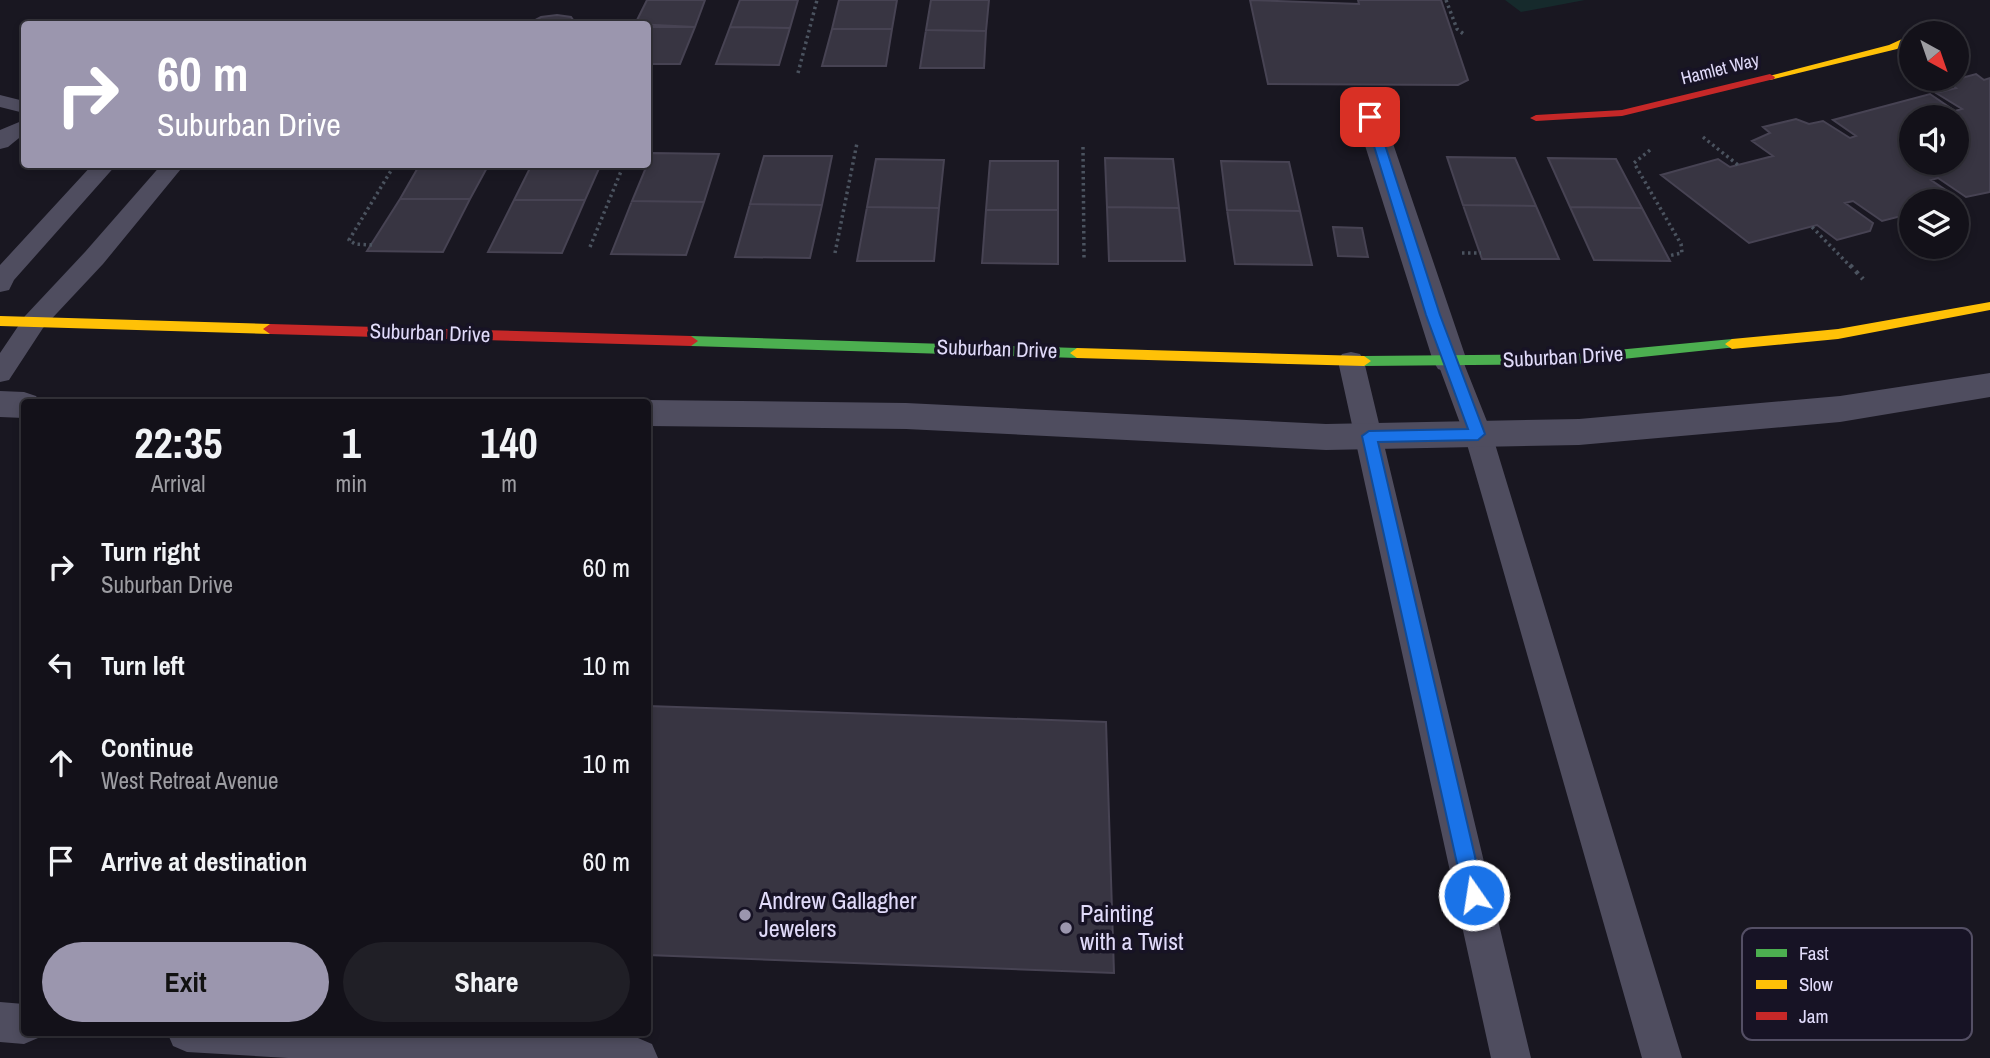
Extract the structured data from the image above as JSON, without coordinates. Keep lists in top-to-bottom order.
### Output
{
  "streets": {
    "street": ["Hamlet Way", "Suburban Drive"]
  },
  "places": ["Andrew Gallagher Jewelers", "Painting with a Twist"],
  "legend": ["Fast", "Slow", "Jam"],
  "north": "bottom right",
  "page": {
    "turn": ["60 m", "Suburban Drive"],
    "eta": [
      "22:35",
      "Arrival",
      "1",
      "min",
      "140",
      "m"
    ],
    "list": [
      {
        "name": "Turn right",
        "note": "Suburban Drive",
        "value": "60 m"
      },
      {
        "name": "Turn left",
        "value": "10 m"
      },
      {
        "name": "Continue",
        "note": "West Retreat Avenue",
        "value": "10 m"
      },
      {
        "name": "Arrive at destination",
        "value": "60 m"
      }
    ],
    "buttons": ["Exit", "Share"]
  }
}
